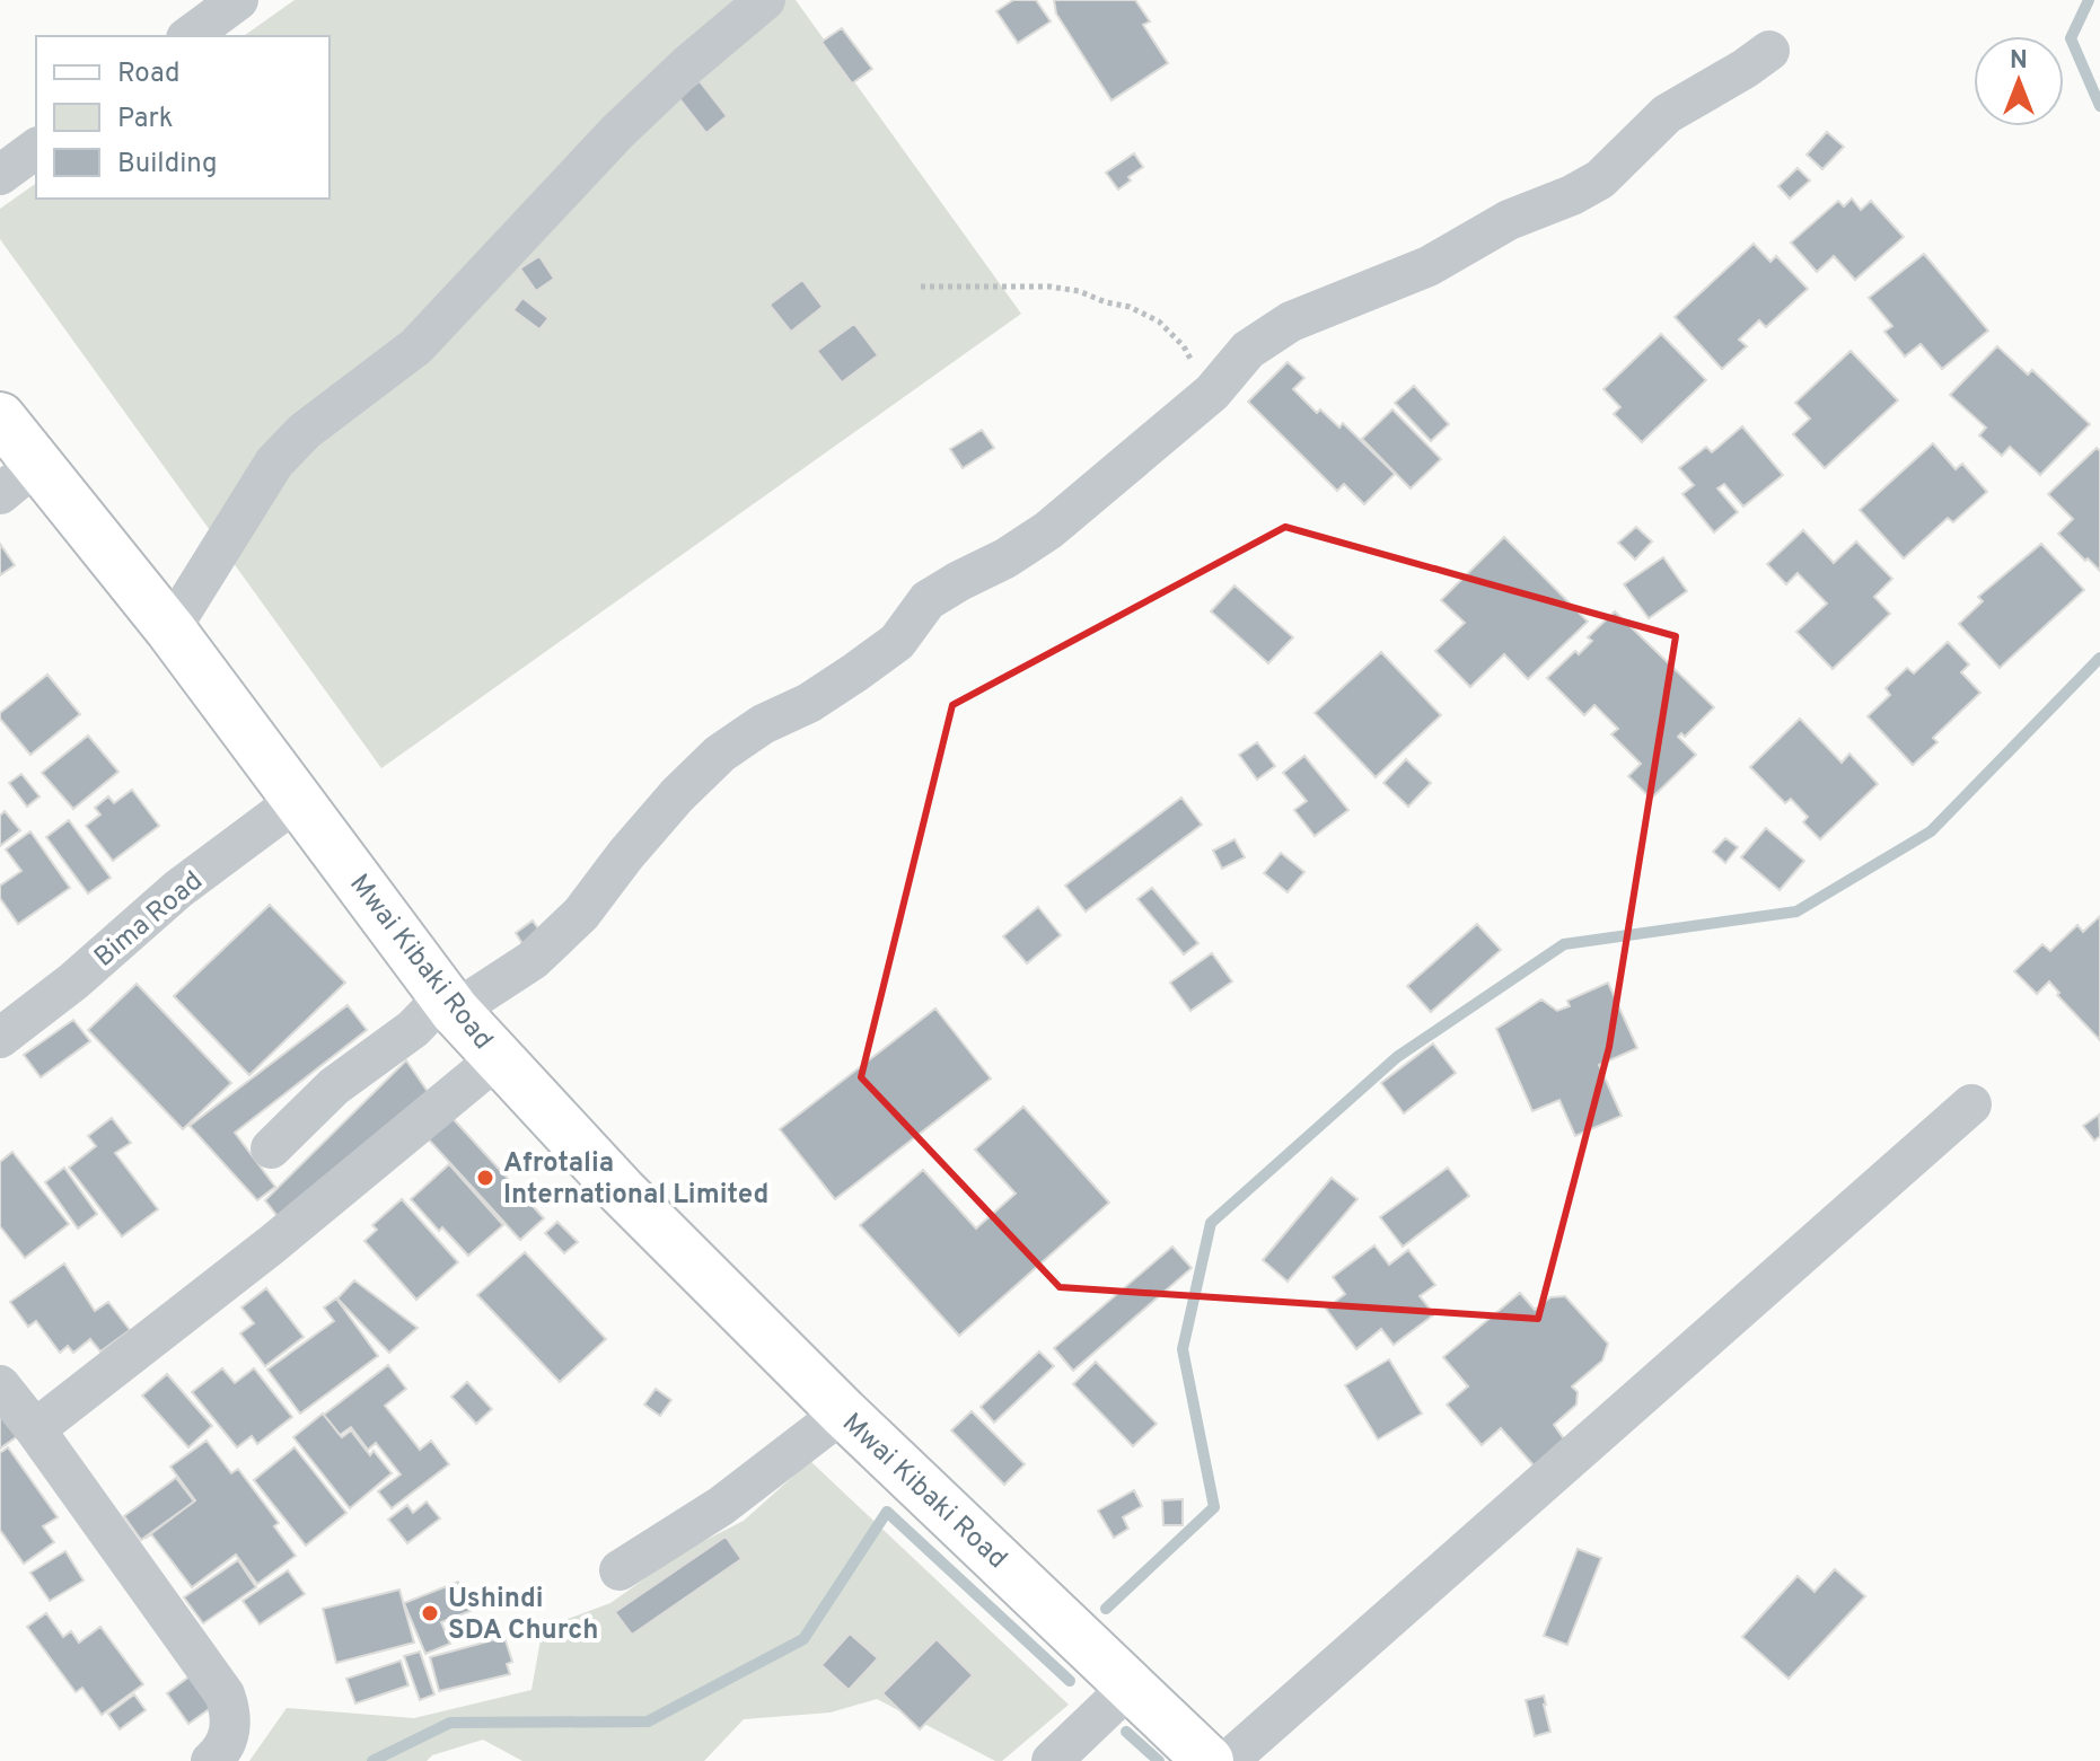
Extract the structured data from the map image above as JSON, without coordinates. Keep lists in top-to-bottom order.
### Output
{
  "streets": {
    "main road": ["Mwai Kibaki Road"],
    "street": ["Bima Road"]
  },
  "crossings": [
    ["Bima Road", "Mwai Kibaki Road"]
  ],
  "places": ["Afrotalia International Limited", "Ushindi SDA Church"],
  "legend": ["Road", "Park", "Building"],
  "north": "top"
}
